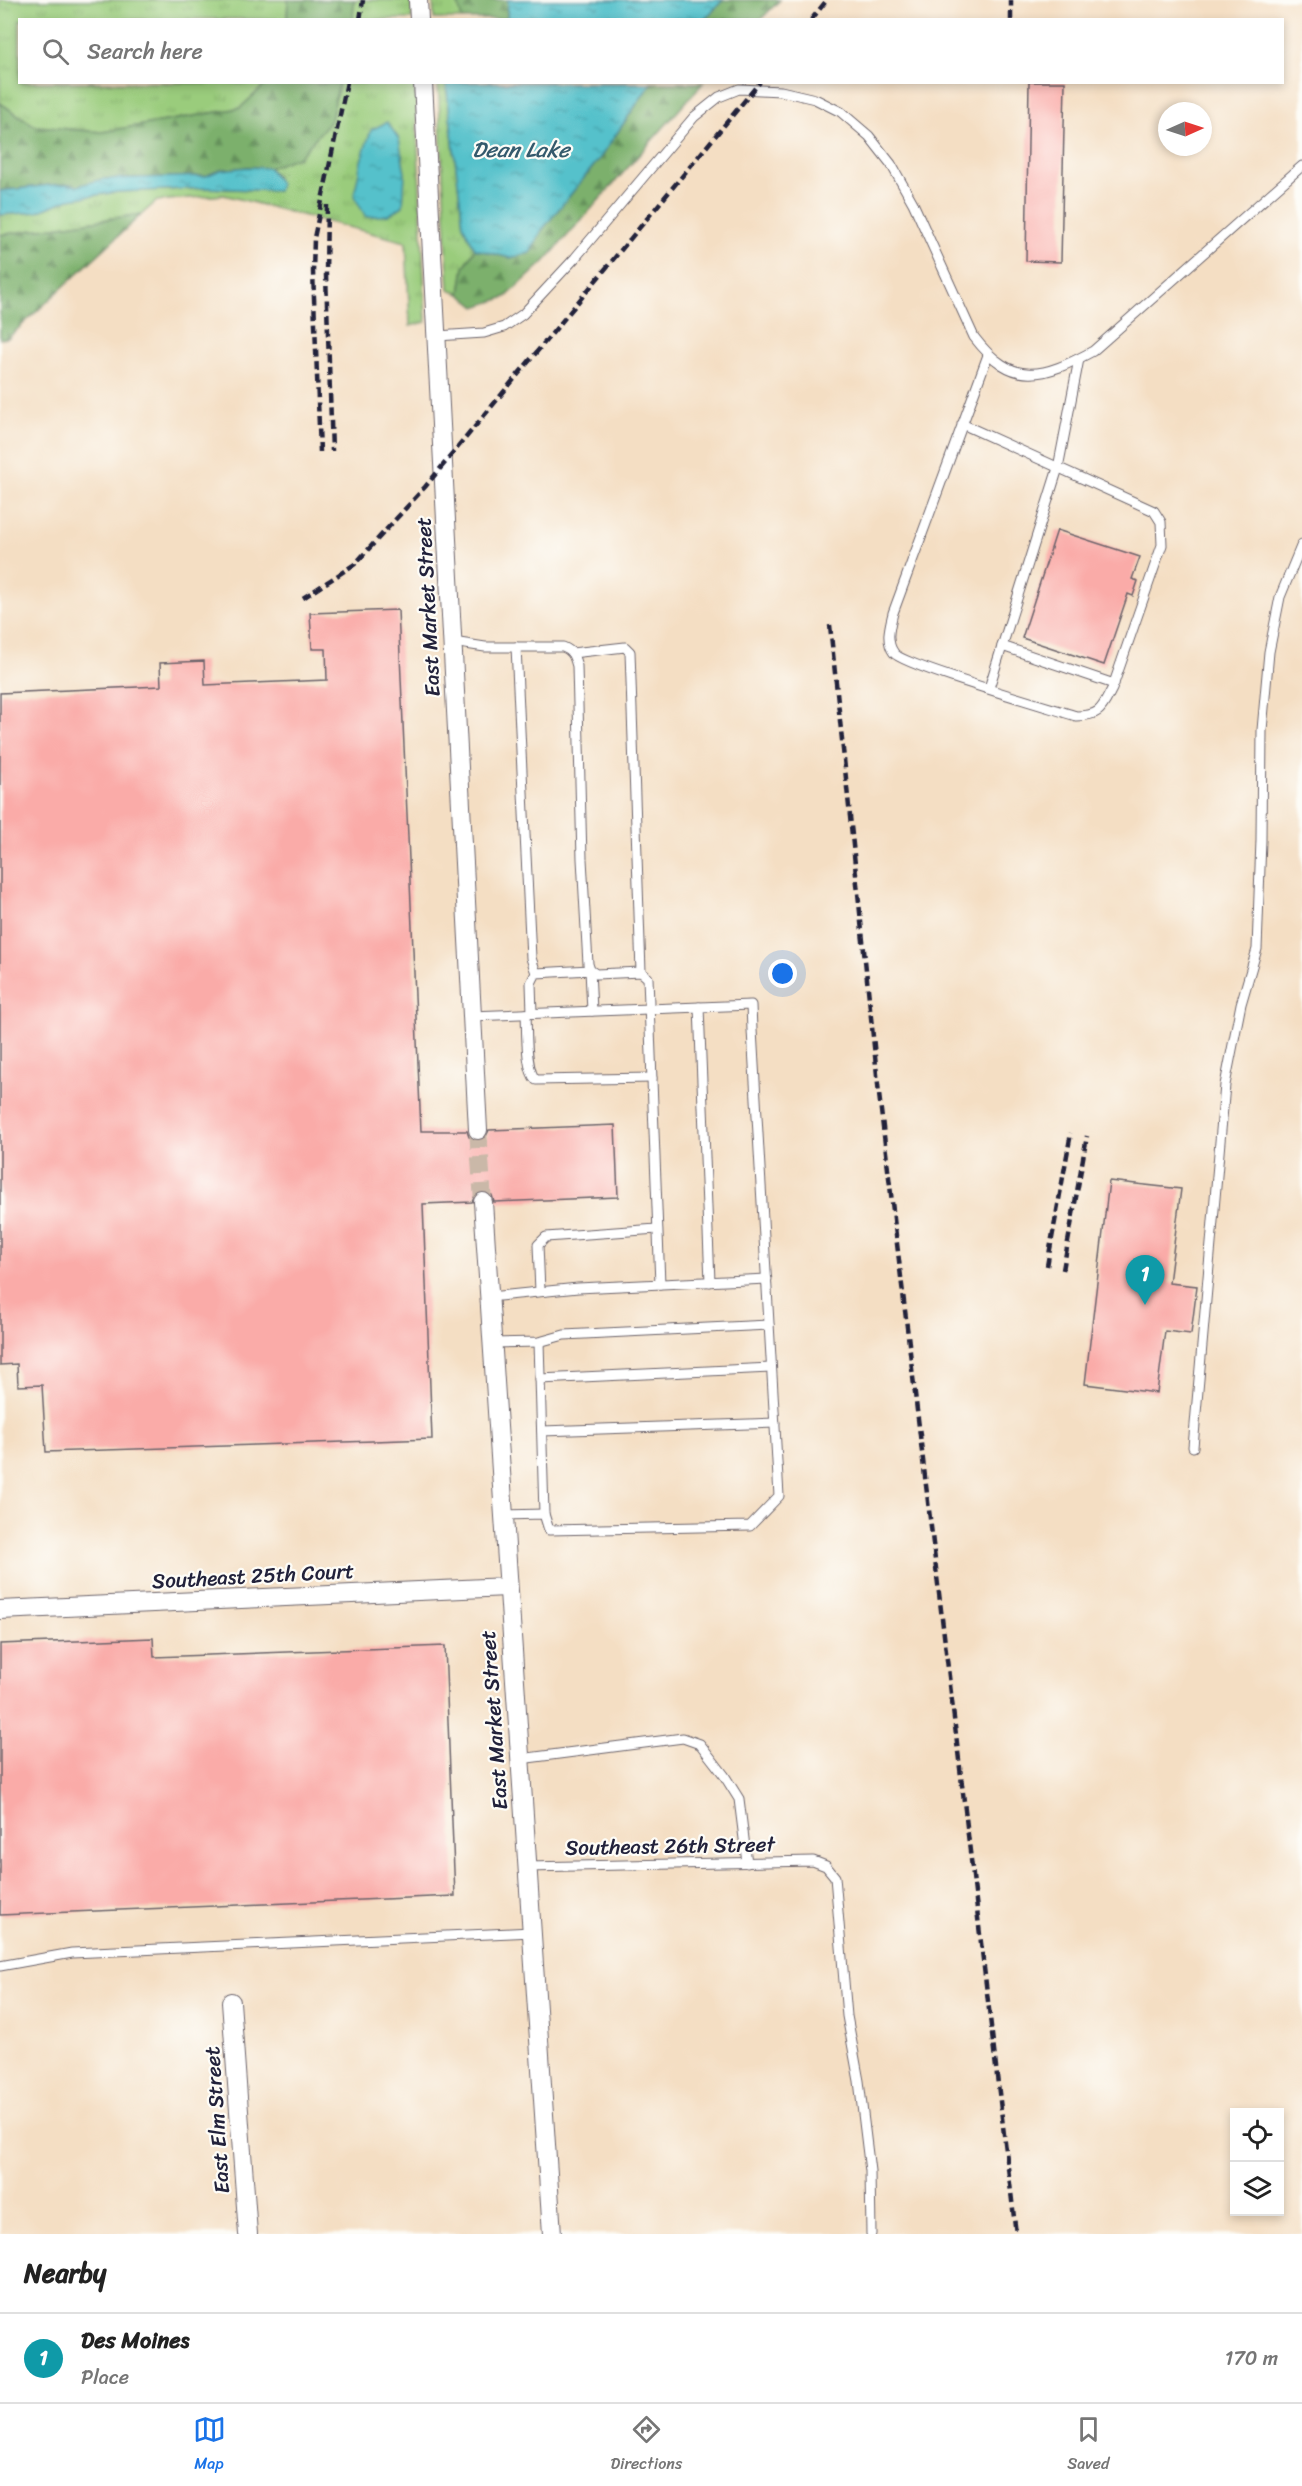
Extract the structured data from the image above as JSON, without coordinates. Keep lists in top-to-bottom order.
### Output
{
  "streets": {
    "street": ["East Market Street", "Southeast 25th Court", "East Elm Street"],
    "lane": ["Southeast 26th Street"]
  },
  "crossings": [
    ["East Market Street", "Southeast 25th Court"],
    ["East Market Street", "Southeast 26th Street"]
  ],
  "water": ["Dean Lake"],
  "north": "right",
  "page": {
    "search": "Search here",
    "pins": "1",
    "heading": "Nearby",
    "list": [
      {
        "mark": "1",
        "name": "Des Moines",
        "note": "Place",
        "value": "170 m"
      }
    ],
    "nav": ["Map", "Directions", "Saved"]
  }
}
